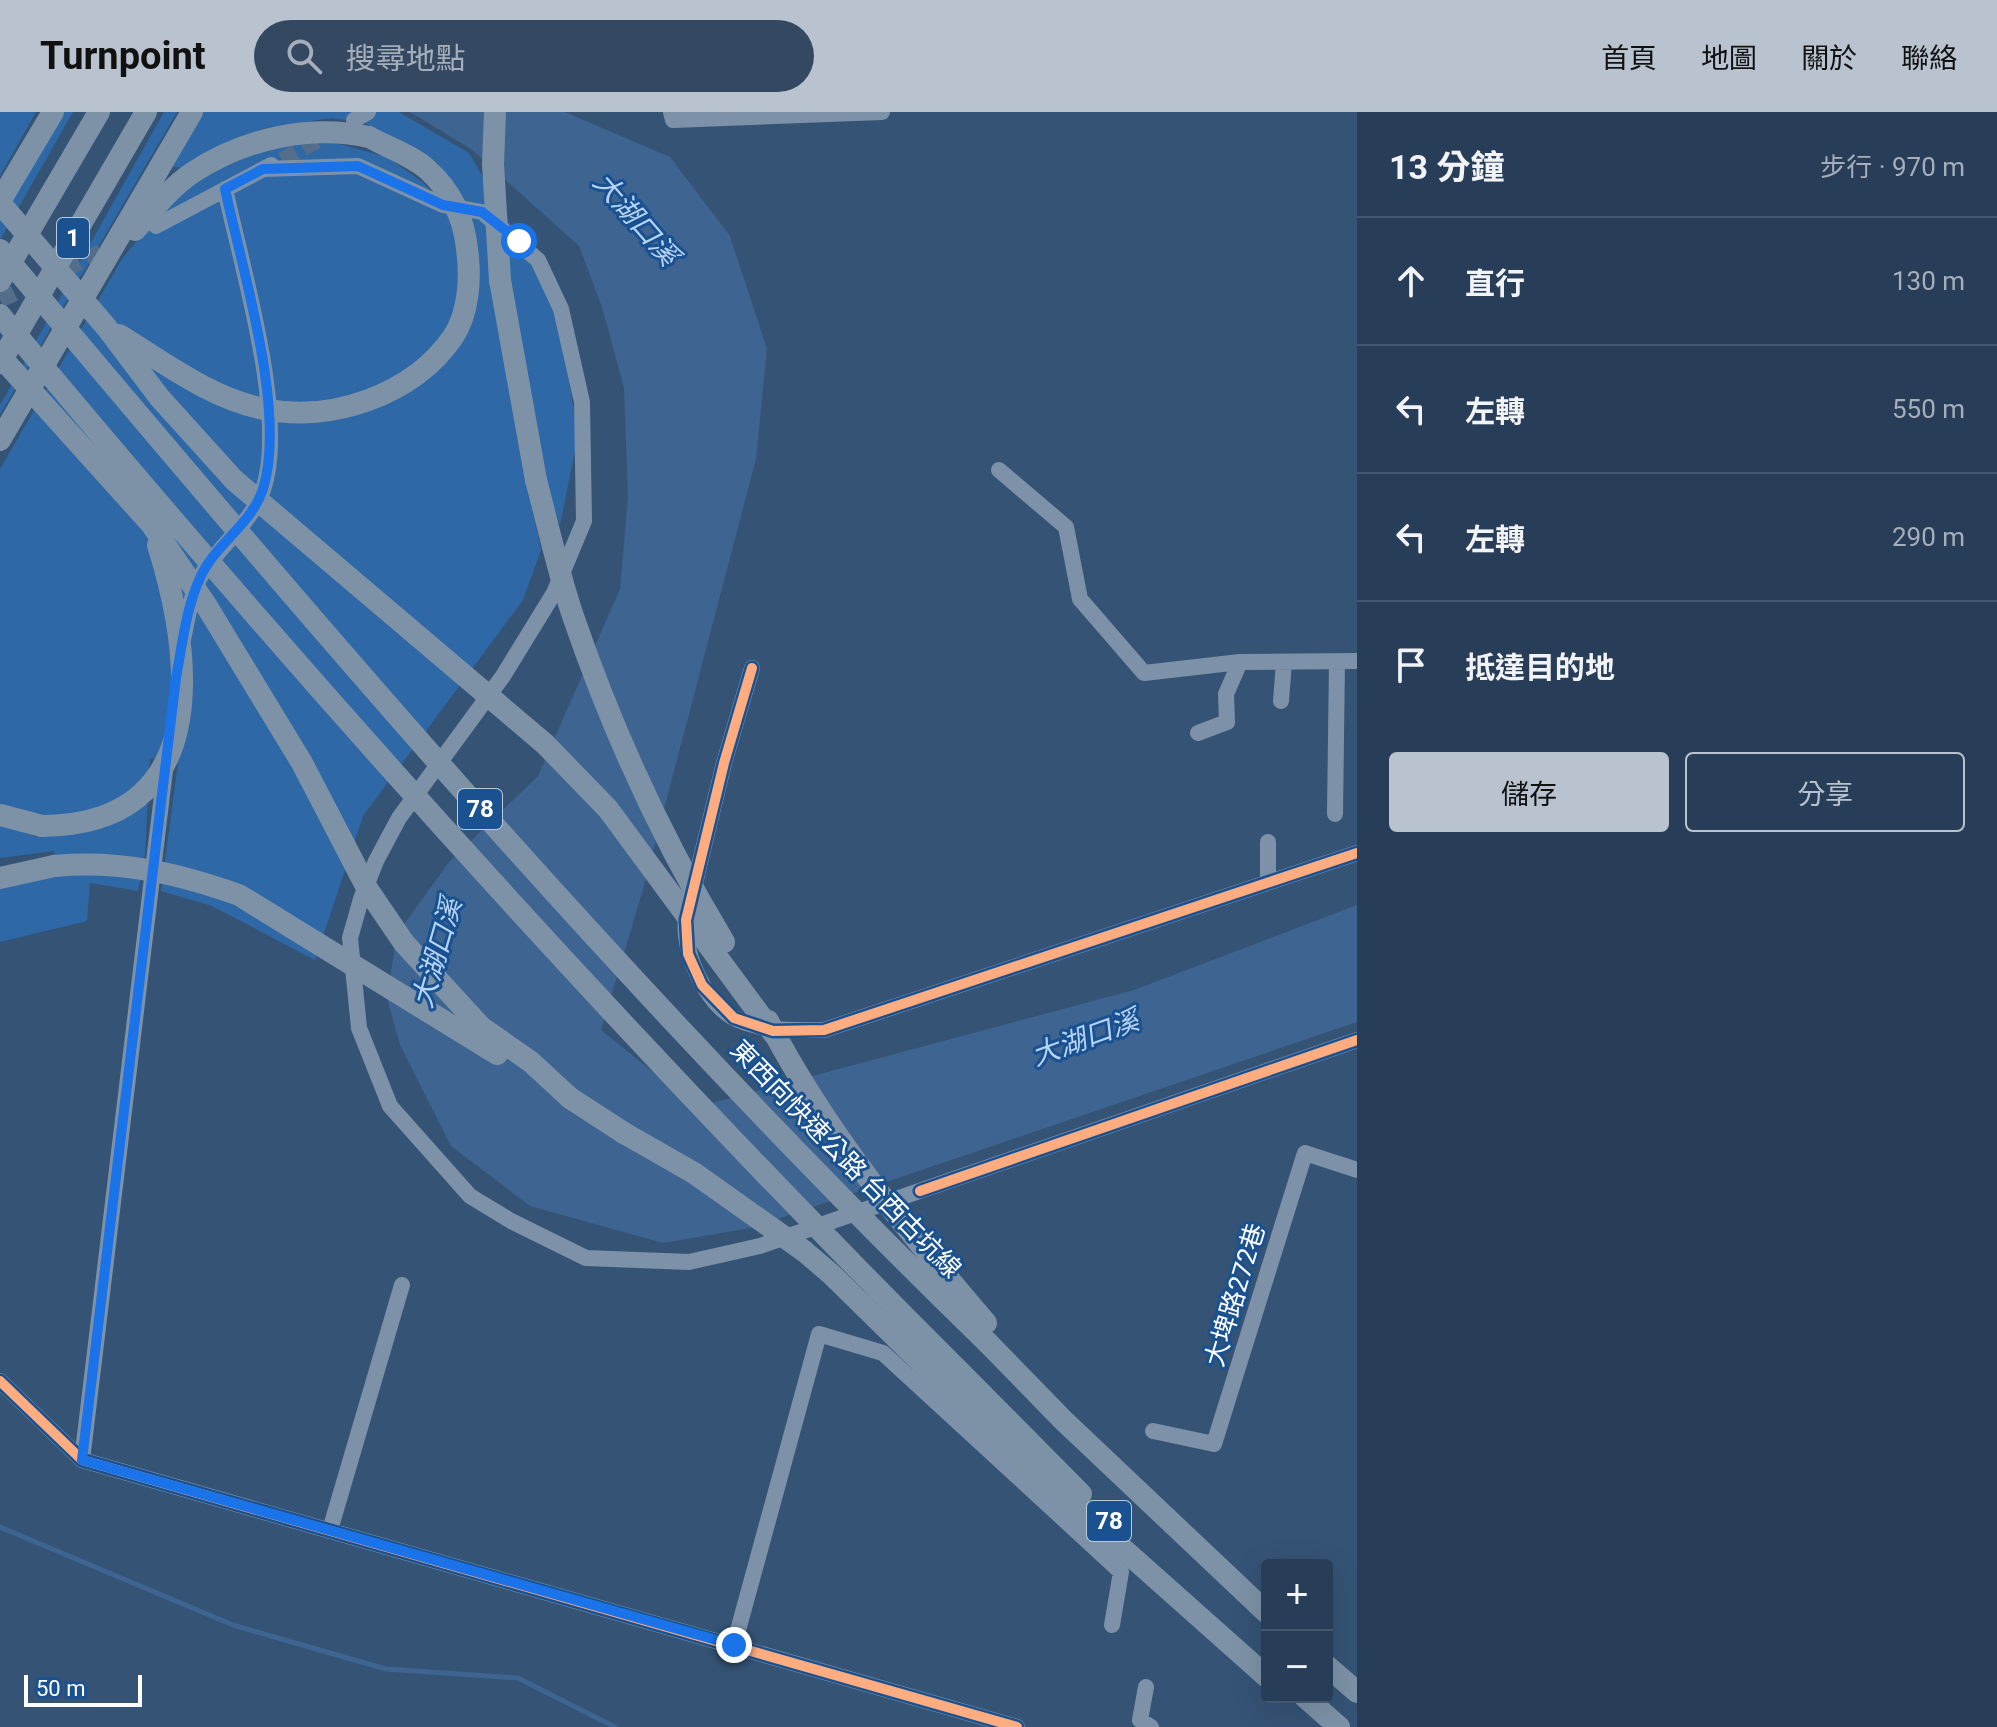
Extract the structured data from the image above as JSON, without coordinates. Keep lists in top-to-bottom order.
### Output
{
  "streets": {
    "highway": ["1", "78", "東西向快速公路 台西古坑線"],
    "street": ["大埤路272巷"]
  },
  "water": ["大湖口溪"],
  "scale_bar": "50 m",
  "page": {
    "header": "Turnpoint",
    "search": "搜尋地點",
    "nav": [
      "首頁",
      "地圖",
      "關於",
      "聯絡"
    ],
    "heading": ["13 分鐘", "步行 · 970 m"],
    "list": [
      ["直行", "130 m"],
      ["左轉", "550 m"],
      ["左轉", "290 m"],
      "抵達目的地"
    ],
    "buttons": ["儲存", "分享"],
    "map_buttons": ["+", "−"],
    "scale": "50 m"
  }
}
